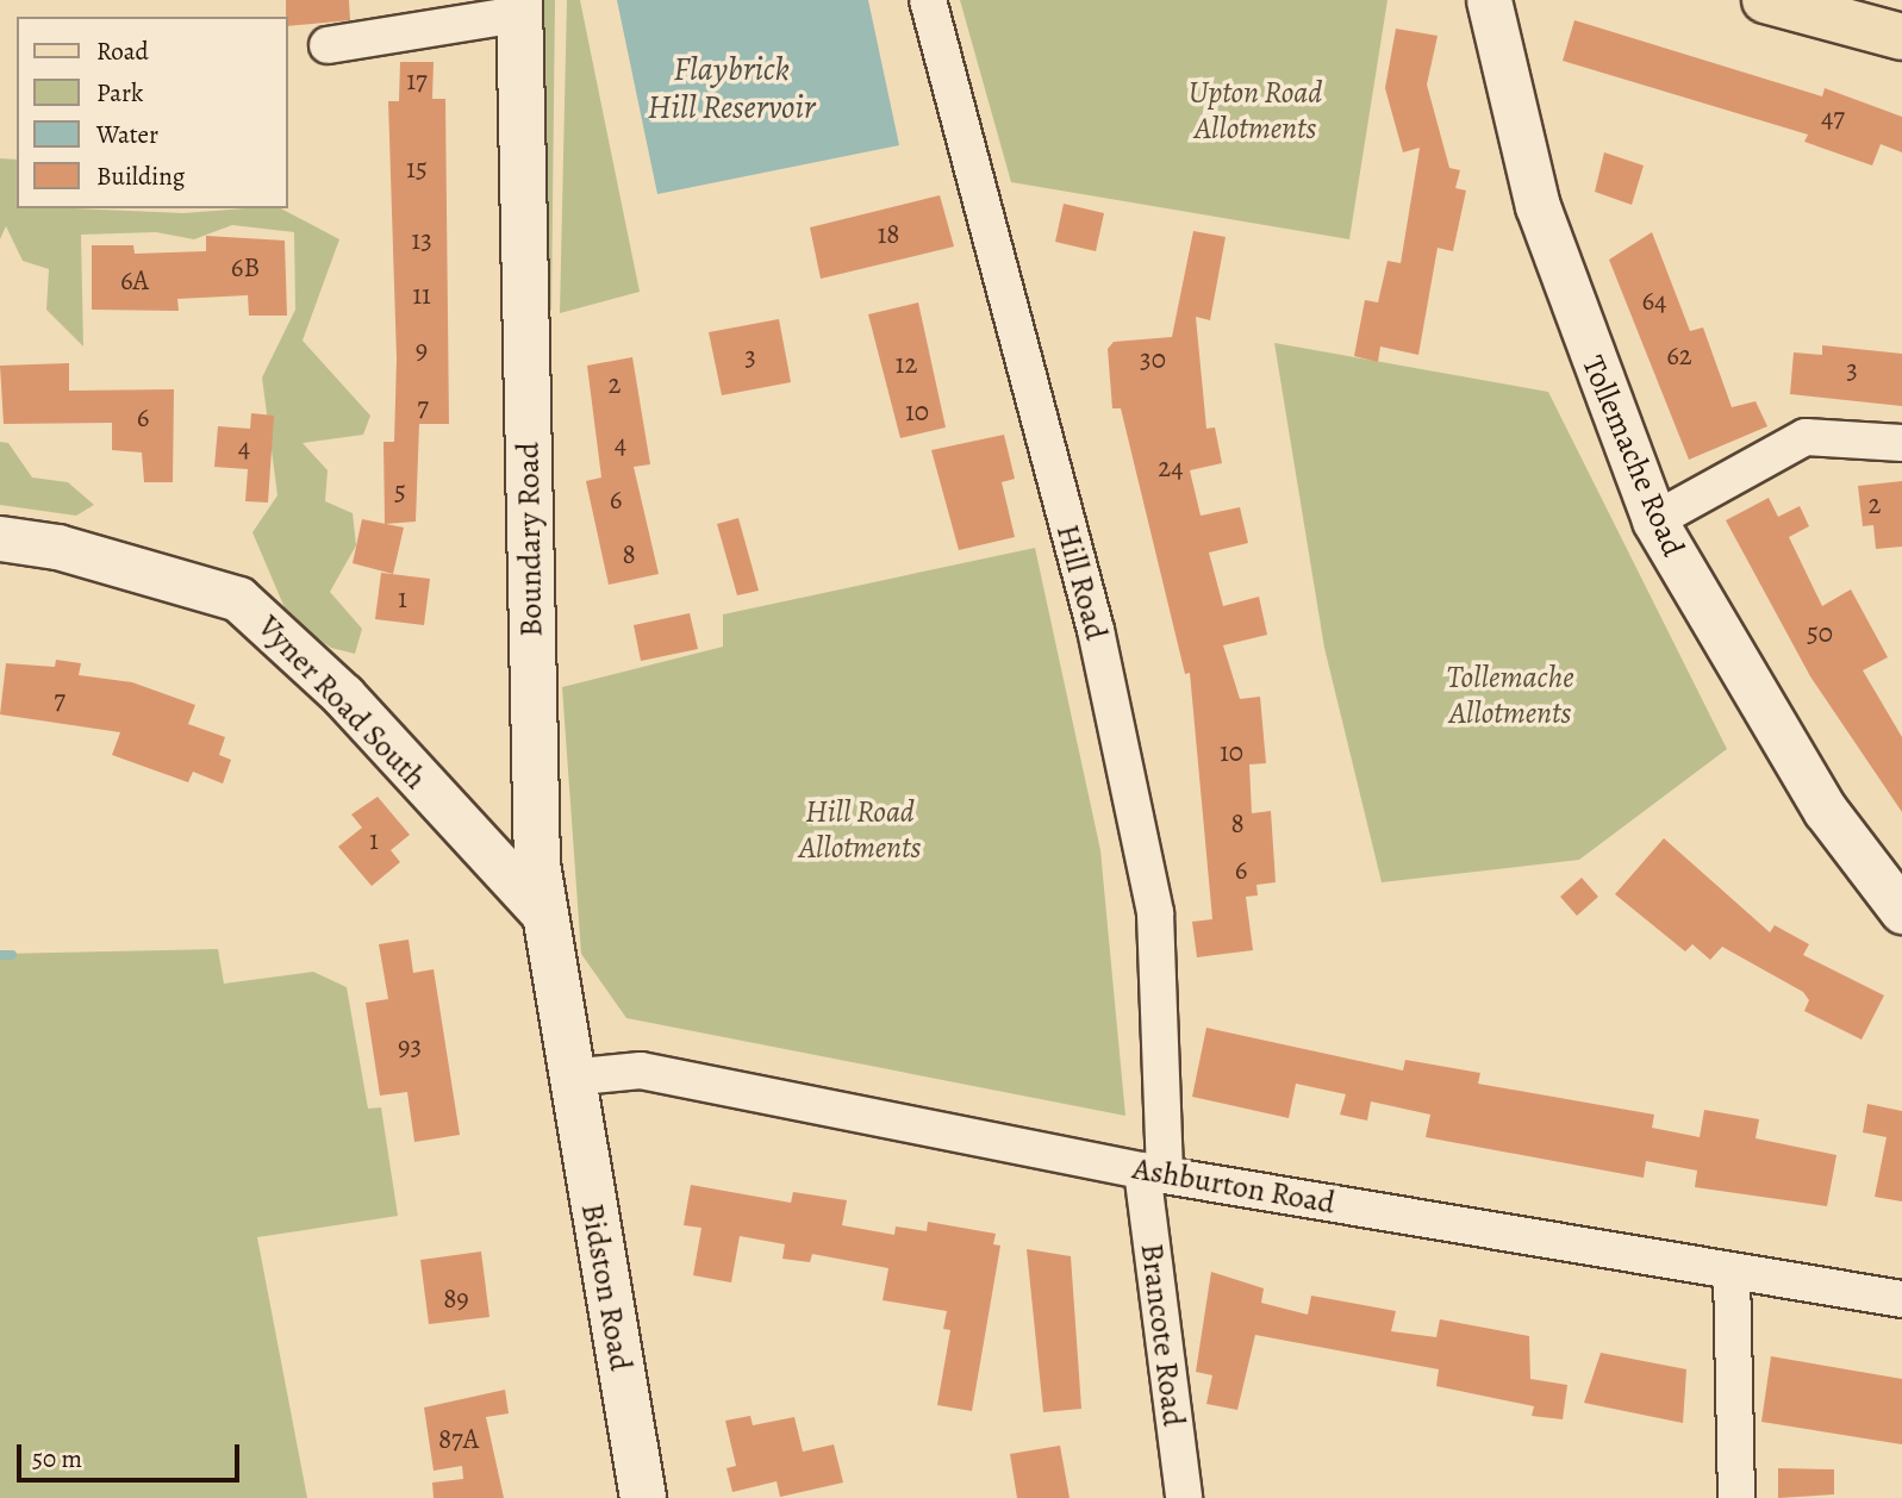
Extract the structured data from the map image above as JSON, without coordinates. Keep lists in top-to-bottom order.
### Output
{
  "streets": {
    "main road": ["Boundary Road", "Bidston Road"],
    "street": [
      "Tollemache Road",
      "Hill Road",
      "Vyner Road South",
      "Ashburton Road",
      "Brancote Road"
    ]
  },
  "crossings": [
    ["Boundary Road", "Vyner Road South"],
    ["Boundary Road", "Ashburton Road"],
    ["Boundary Road", "Bidston Road"],
    ["Hill Road", "Ashburton Road"],
    ["Hill Road", "Brancote Road"],
    ["Ashburton Road", "Bidston Road"],
    ["Ashburton Road", "Brancote Road"]
  ],
  "water": ["Flaybrick Hill Reservoir"],
  "parks": ["Upton Road Allotments", "Tollemache Allotments", "Hill Road Allotments"],
  "house_numbers": [
    "17",
    "47",
    "15",
    "18",
    "13",
    "6B",
    "6A",
    "11",
    "64",
    "9",
    "62",
    "3",
    "30",
    "12",
    "3",
    "2",
    "7",
    "10",
    "6",
    "4",
    "4",
    "24",
    "5",
    "6",
    "2",
    "8",
    "1",
    "50",
    "7",
    "10",
    "8",
    "1",
    "6",
    "93",
    "89",
    "87A"
  ],
  "legend": [
    "Road",
    "Park",
    "Water",
    "Building"
  ],
  "scale_bar": "50 m"
}
